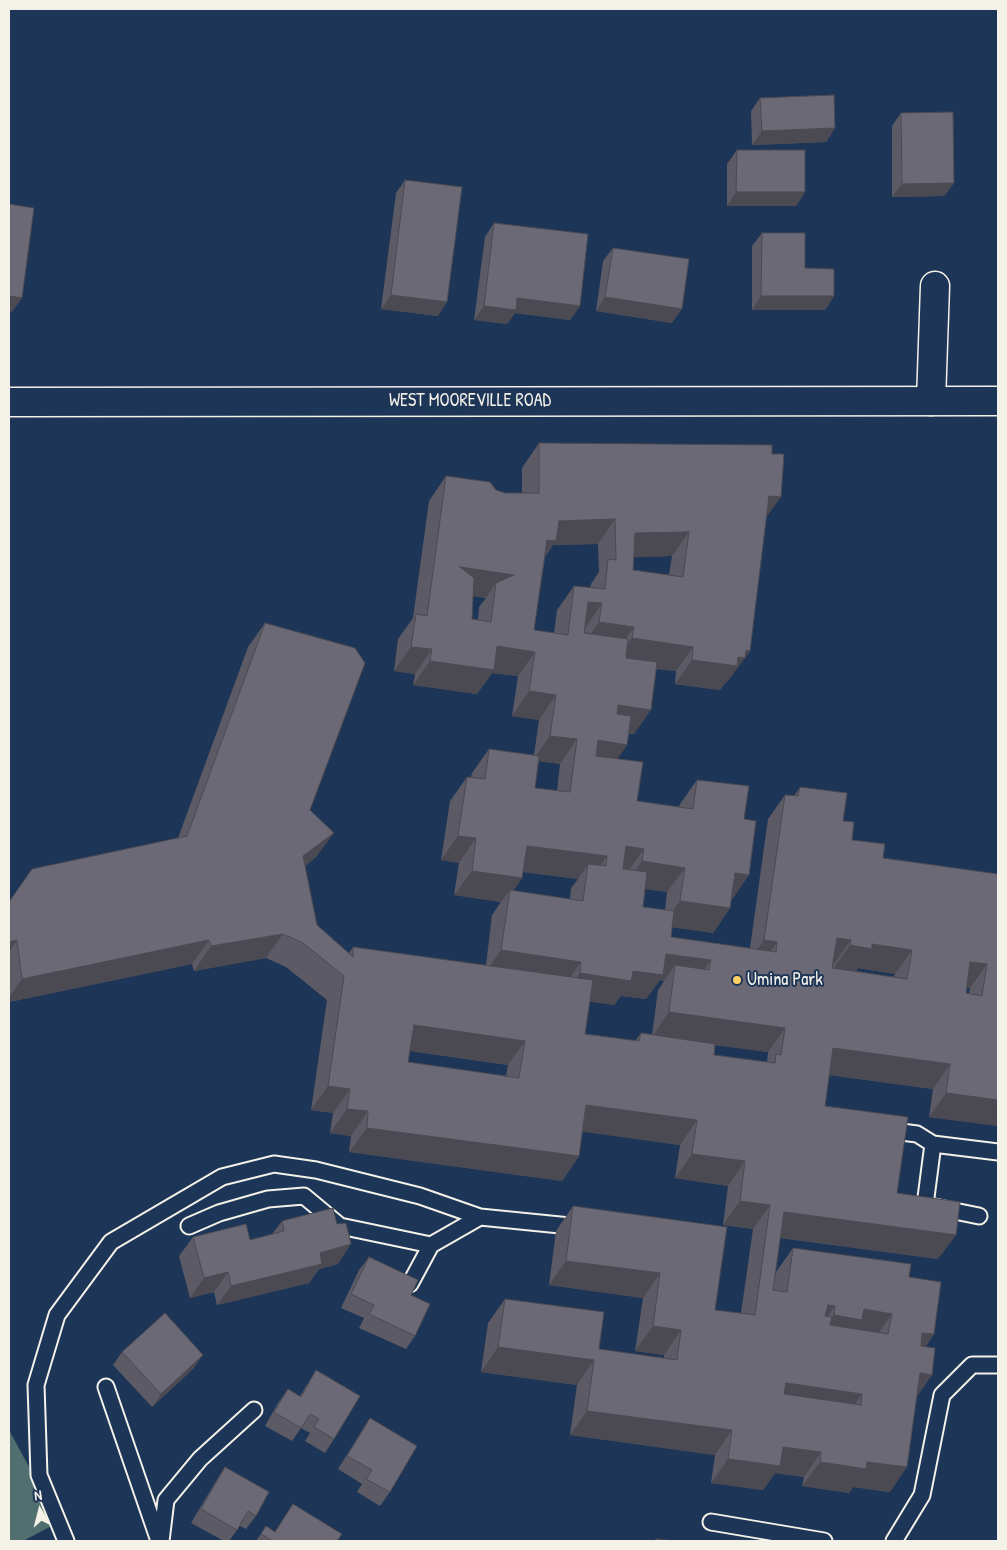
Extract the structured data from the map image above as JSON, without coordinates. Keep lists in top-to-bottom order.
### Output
{
  "streets": {
    "main road": ["WEST MOOREVILLE ROAD"]
  },
  "places": ["Umina Park"],
  "north": "top"
}
